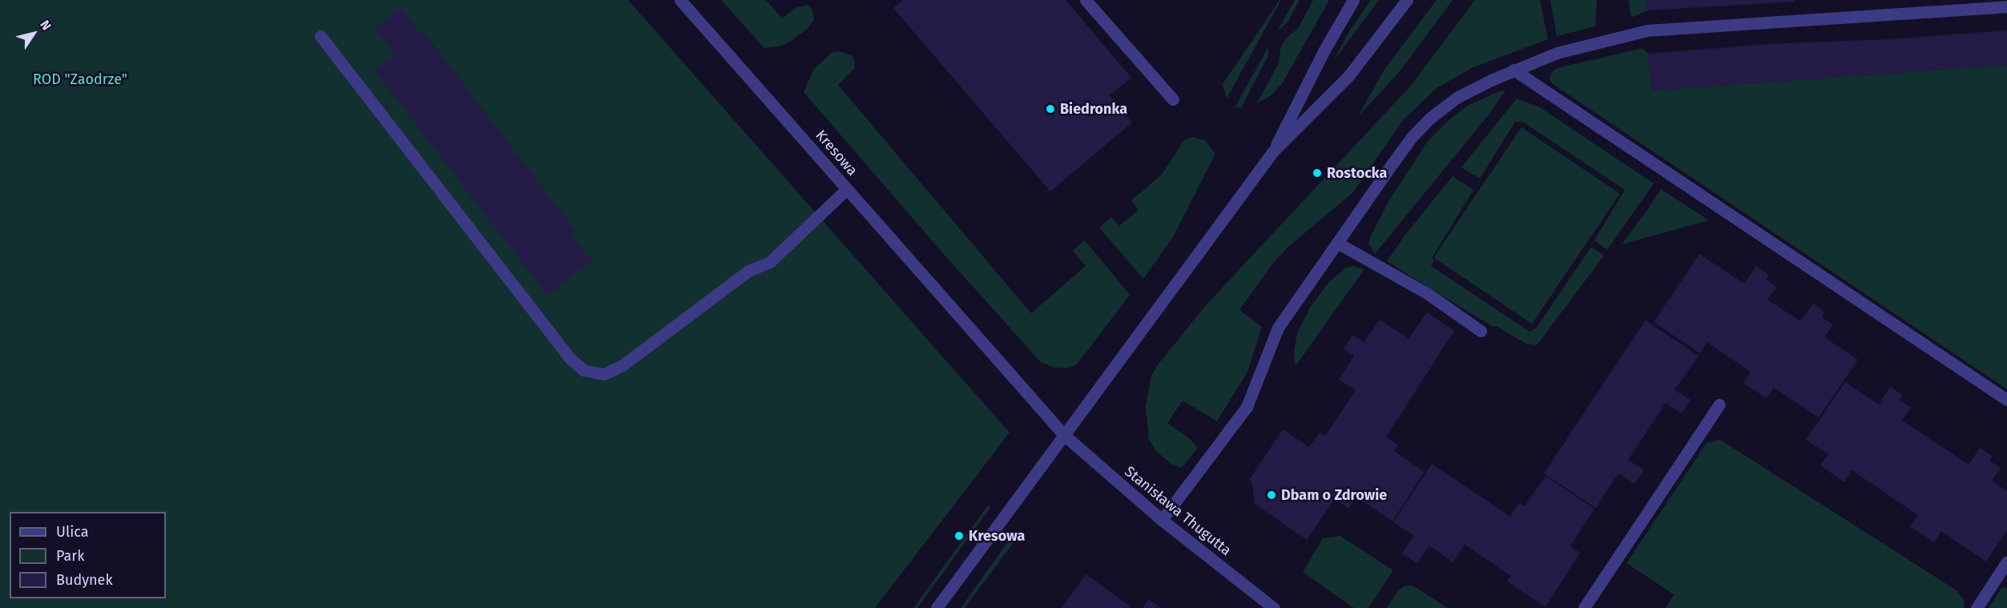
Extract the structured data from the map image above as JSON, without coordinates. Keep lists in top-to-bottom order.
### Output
{
  "streets": {
    "street": ["Kresowa", "Stanisława Thugutta"]
  },
  "crossings": [
    ["Kresowa", "Stanisława Thugutta"]
  ],
  "parks": ["ROD \"Zaodrze\""],
  "places": [
    "Biedronka",
    "Rostocka",
    "Dbam o Zdrowie",
    "Kresowa"
  ],
  "legend": ["Ulica", "Park", "Budynek"],
  "north": "top right"
}
